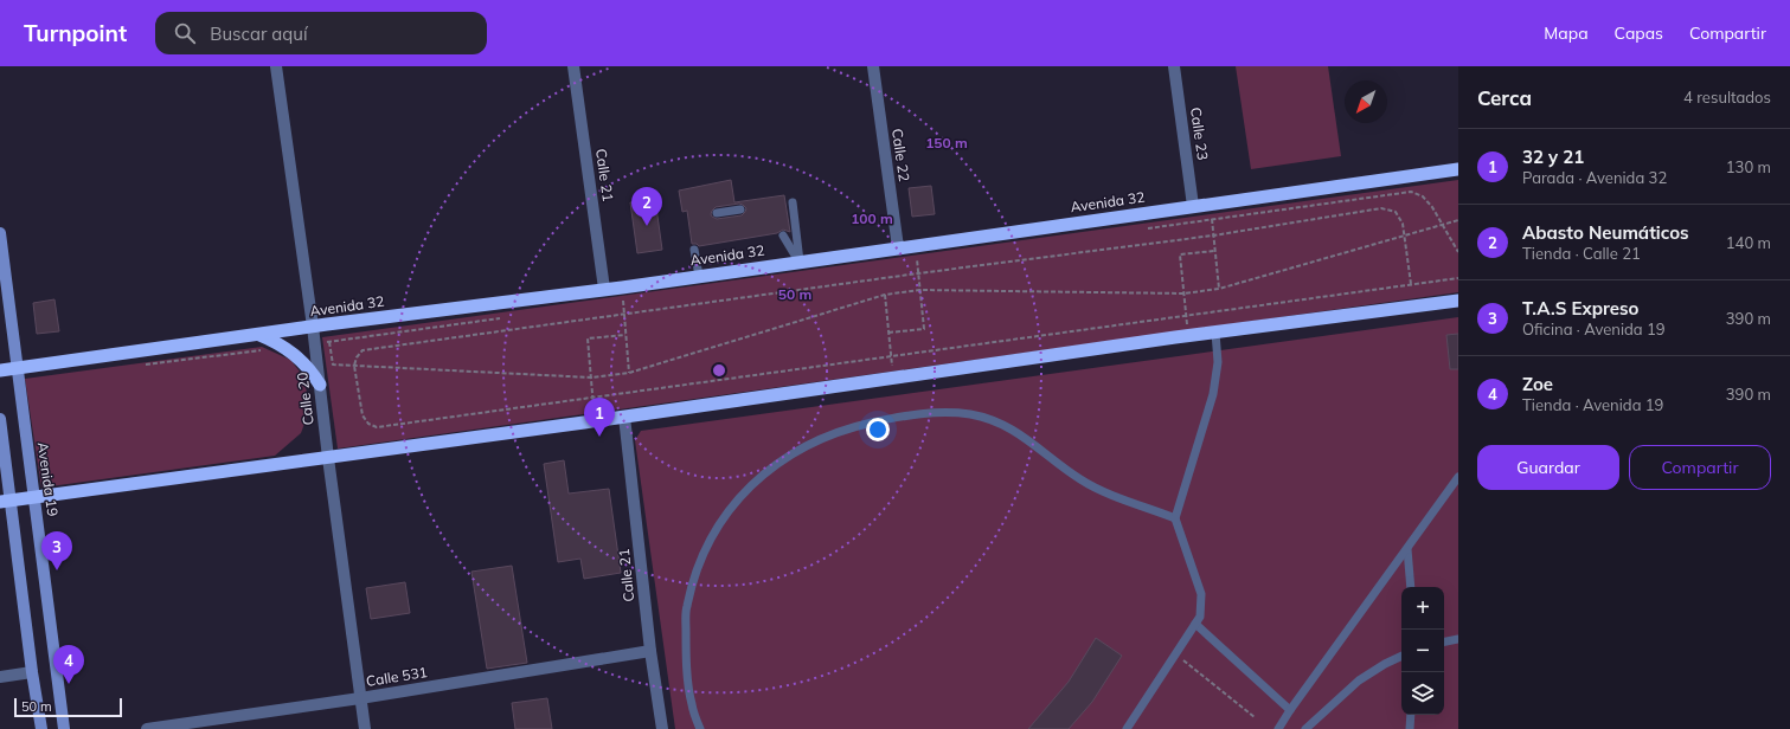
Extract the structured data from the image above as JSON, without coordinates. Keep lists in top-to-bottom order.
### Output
{
  "streets": {
    "highway": ["Avenida 32"],
    "main road": ["Avenida 19"],
    "street": [
      "Calle 23",
      "Calle 22",
      "Calle 21",
      "Calle 20",
      "Calle 531"
    ]
  },
  "crossings": [
    ["Calle 23", "Avenida 32"],
    ["Calle 22", "Avenida 32"],
    ["Calle 21", "Avenida 32"],
    ["Calle 21", "Calle 531"],
    ["Avenida 32", "Calle 20"],
    ["Avenida 32", "Avenida 19"],
    ["Calle 20", "Calle 531"]
  ],
  "scale_bar": "50 m",
  "north": "bottom left",
  "page": {
    "header": "Turnpoint",
    "search": "Buscar aquí",
    "nav": ["Mapa", "Capas", "Compartir"],
    "heading": ["Cerca", "4 resultados"],
    "list": [
      {
        "mark": "1",
        "name": "32 y 21",
        "note": "Parada · Avenida 32",
        "value": "130 m"
      },
      {
        "mark": "2",
        "name": "Abasto Neumáticos",
        "note": "Tienda · Calle 21",
        "value": "140 m"
      },
      {
        "mark": "3",
        "name": "T.A.S Expreso",
        "note": "Oficina · Avenida 19",
        "value": "390 m"
      },
      {
        "mark": "4",
        "name": "Zoe",
        "note": "Tienda · Avenida 19",
        "value": "390 m"
      }
    ],
    "pins": [
      "2",
      "1",
      "3",
      "4"
    ],
    "buttons": ["Guardar", "Compartir"],
    "map_buttons": ["+", "−"],
    "scale": "50 m"
  },
  "rings": ["150 m", "100 m", "50 m"]
}
